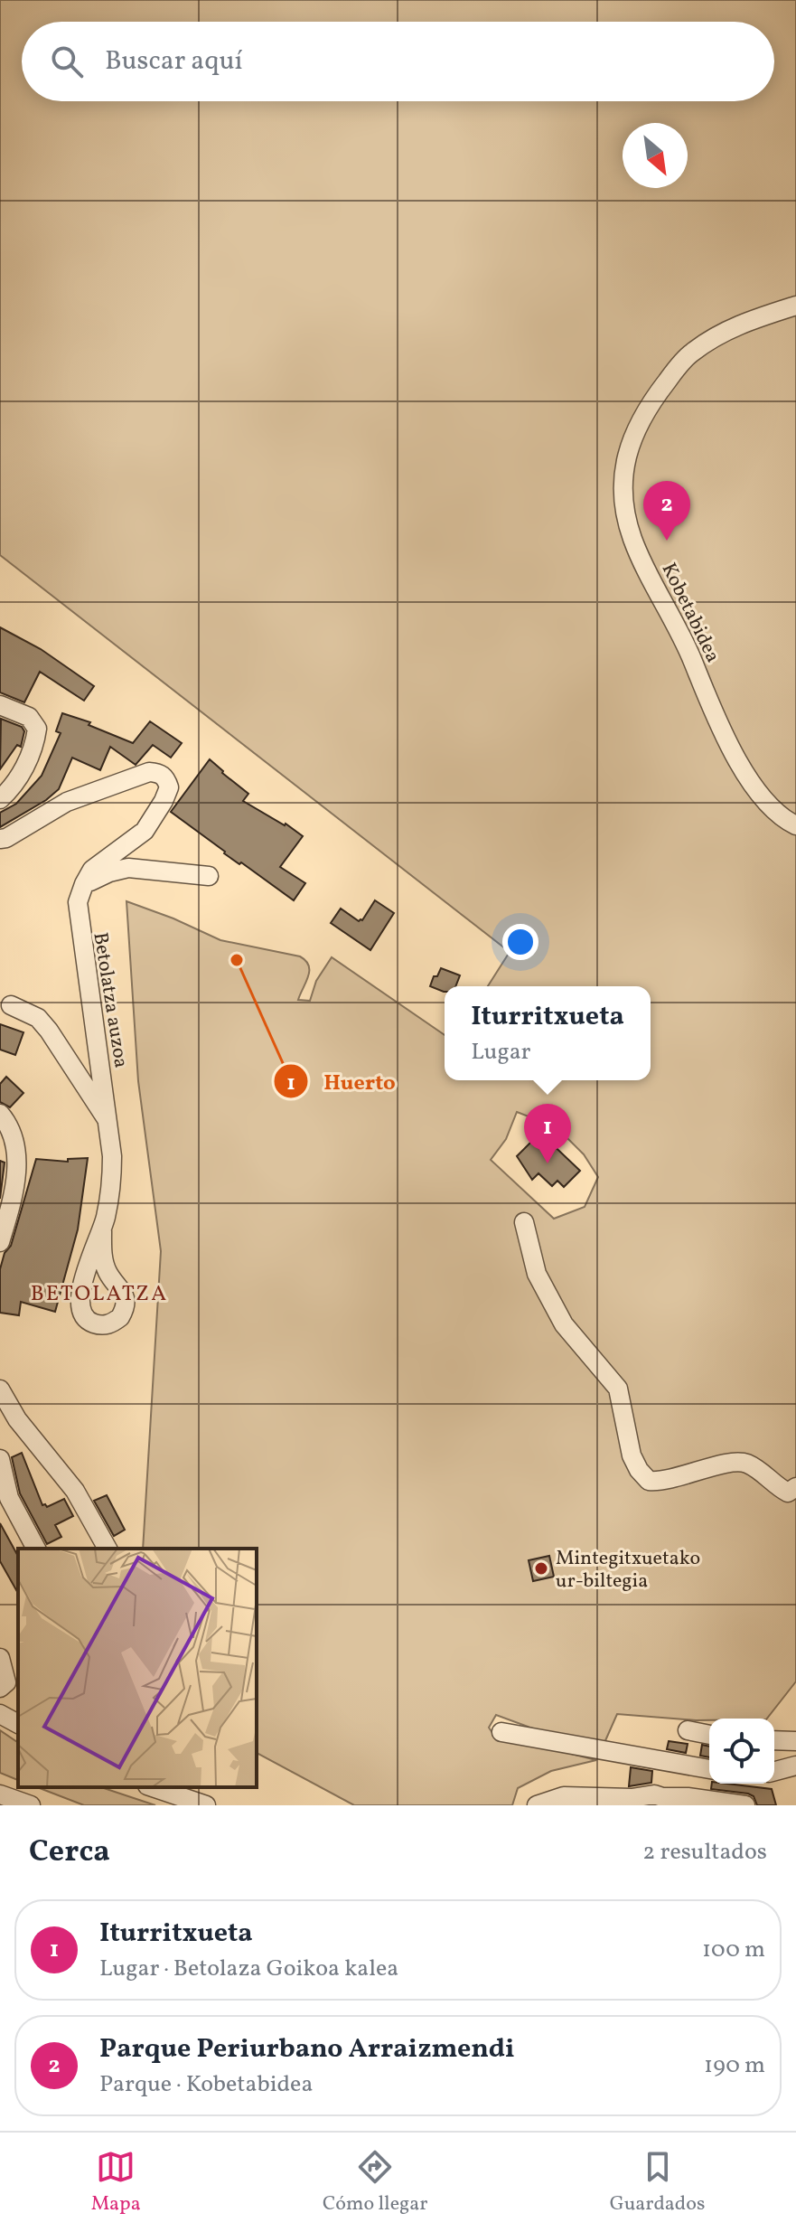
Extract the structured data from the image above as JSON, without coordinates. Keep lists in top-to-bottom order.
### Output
{
  "streets": {
    "street": ["Kobetabidea", "Betolatza auzoa"]
  },
  "districts": ["BETOLATZA"],
  "places": ["Huerto", "Mintegitxuetako ur-biltegia"],
  "north": "bottom right",
  "page": {
    "search": "Buscar aquí",
    "pins": ["2", "1"],
    "popup": ["Iturritxueta", "Lugar"],
    "heading": ["Cerca", "2 resultados"],
    "list": [
      {
        "mark": "1",
        "name": "Iturritxueta",
        "note": "Lugar · Betolaza Goikoa kalea",
        "value": "100 m"
      },
      {
        "mark": "2",
        "name": "Parque Periurbano Arraizmendi",
        "note": "Parque · Kobetabidea",
        "value": "190 m"
      }
    ],
    "nav": ["Mapa", "Cómo llegar", "Guardados"]
  }
}
